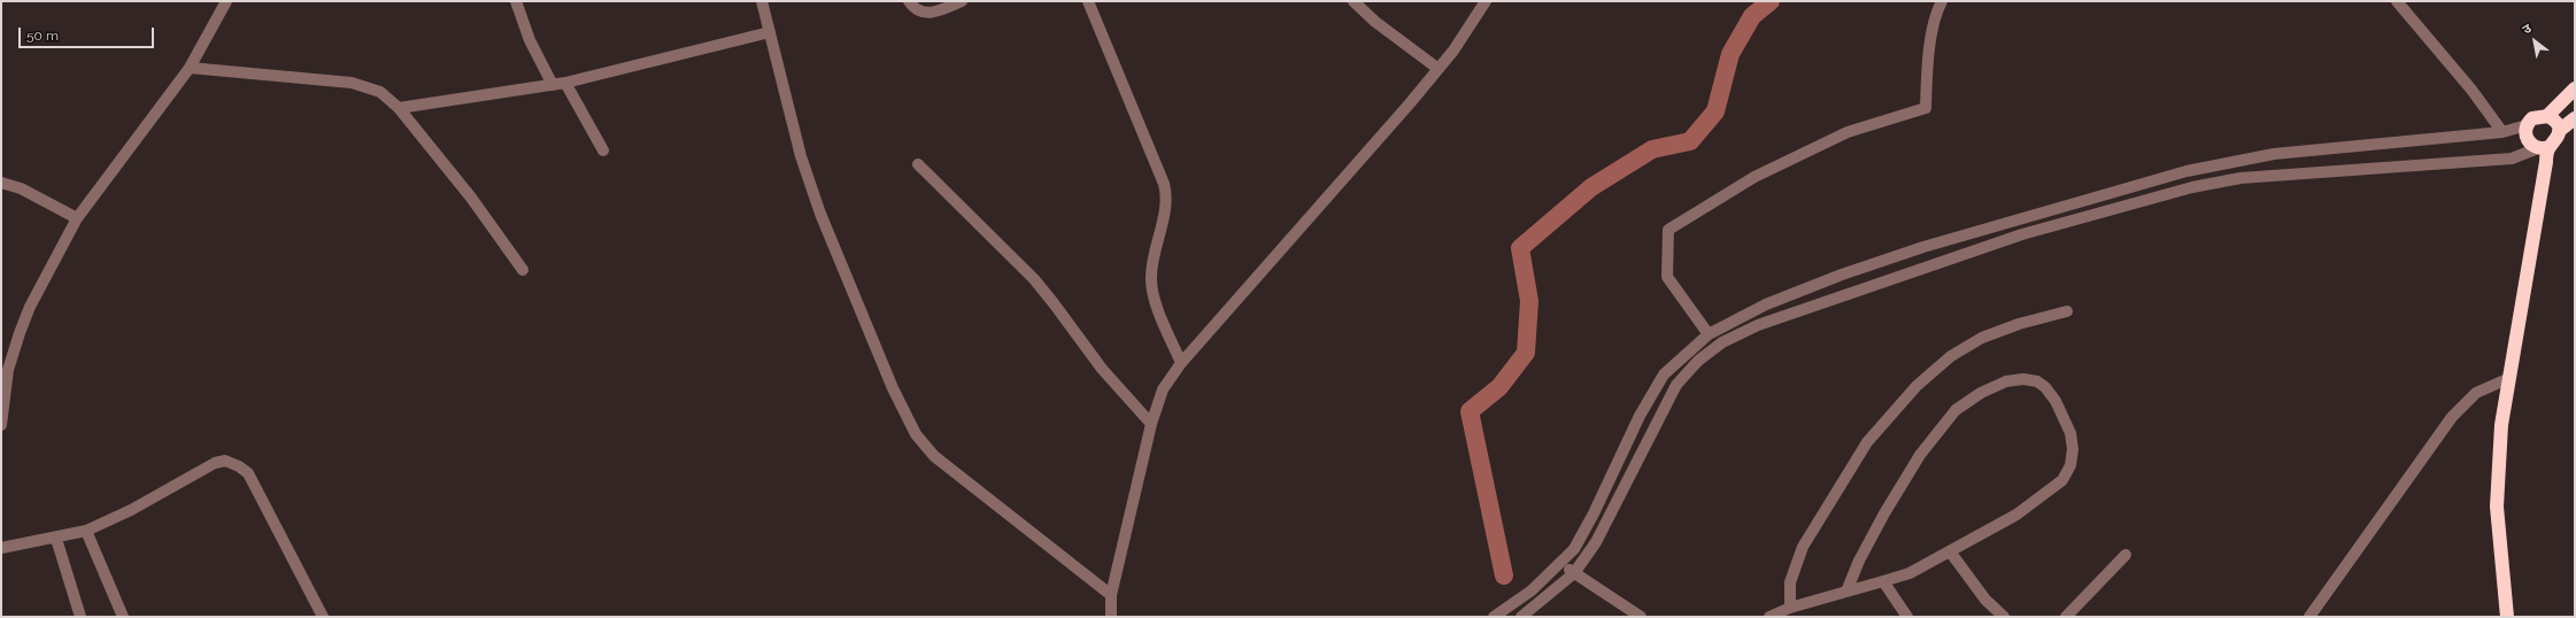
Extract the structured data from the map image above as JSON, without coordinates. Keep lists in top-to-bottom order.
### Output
{
  "scale_bar": "50 m",
  "north": "top left"
}
